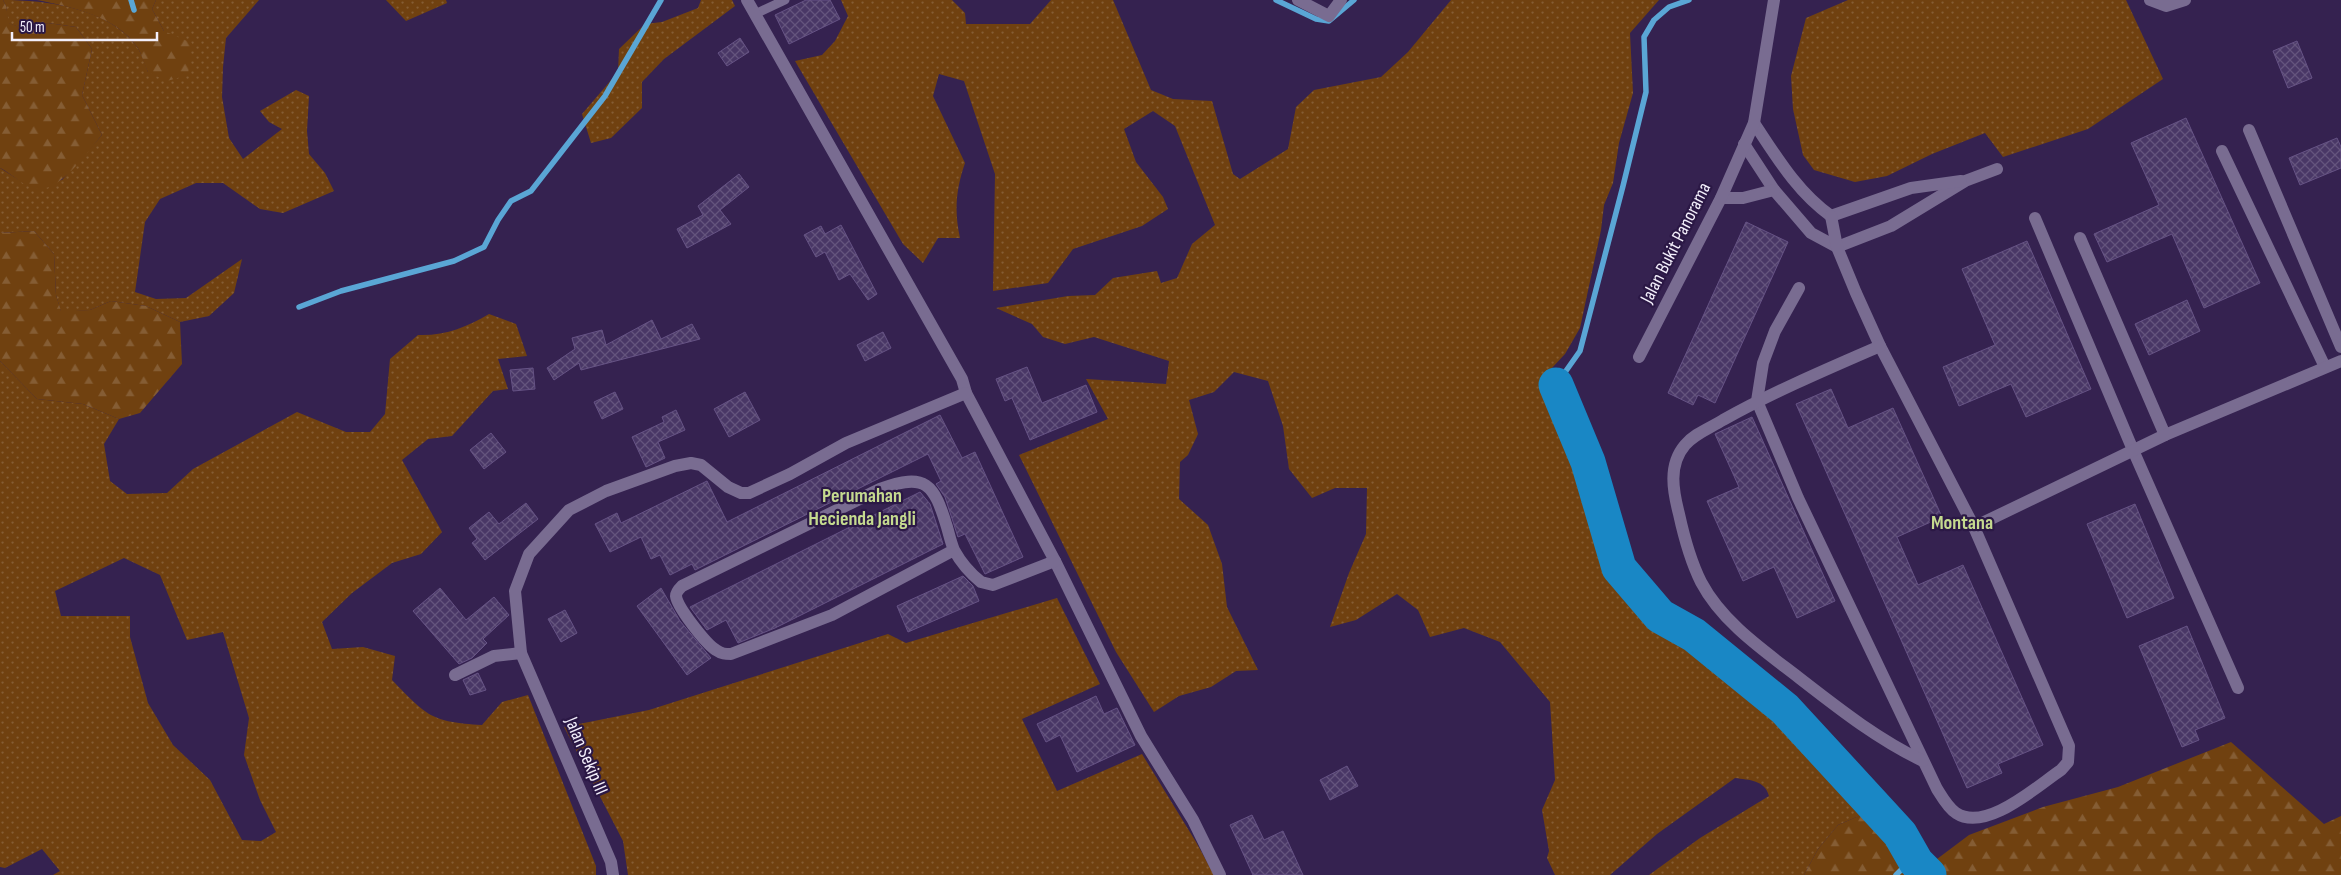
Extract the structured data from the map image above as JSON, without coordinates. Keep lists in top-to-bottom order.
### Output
{
  "streets": {
    "street": ["Jalan Bukit Panorama", "Jalan Sekip III"]
  },
  "districts": ["Perumahan Hecienda Jangli", "Montana"],
  "scale_bar": "50 m"
}
